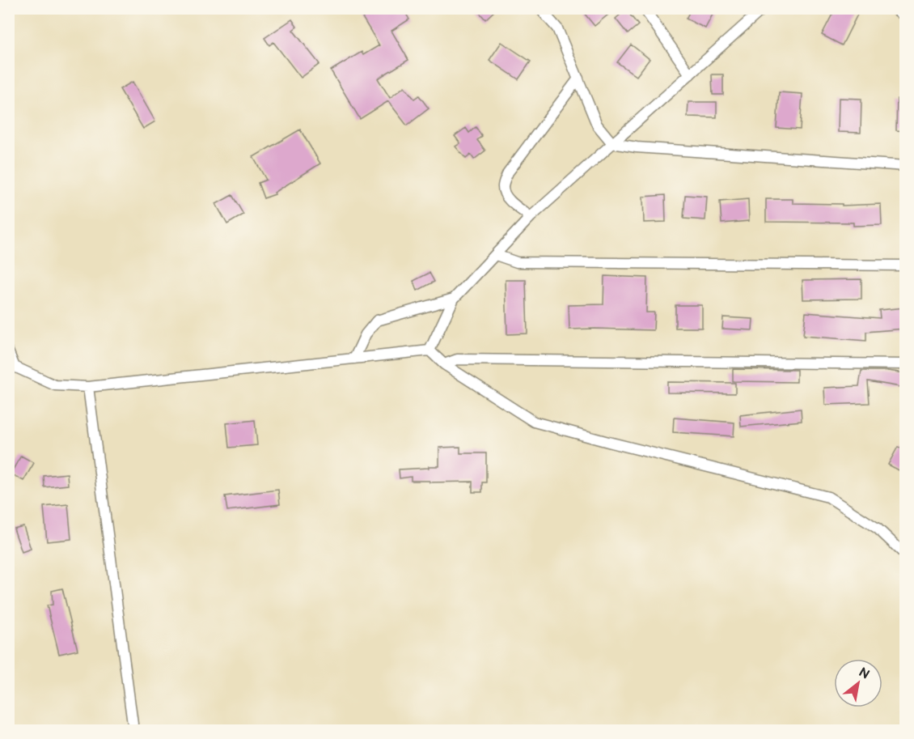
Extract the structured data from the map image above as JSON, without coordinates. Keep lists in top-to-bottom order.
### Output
{
  "north": "top right"
}
